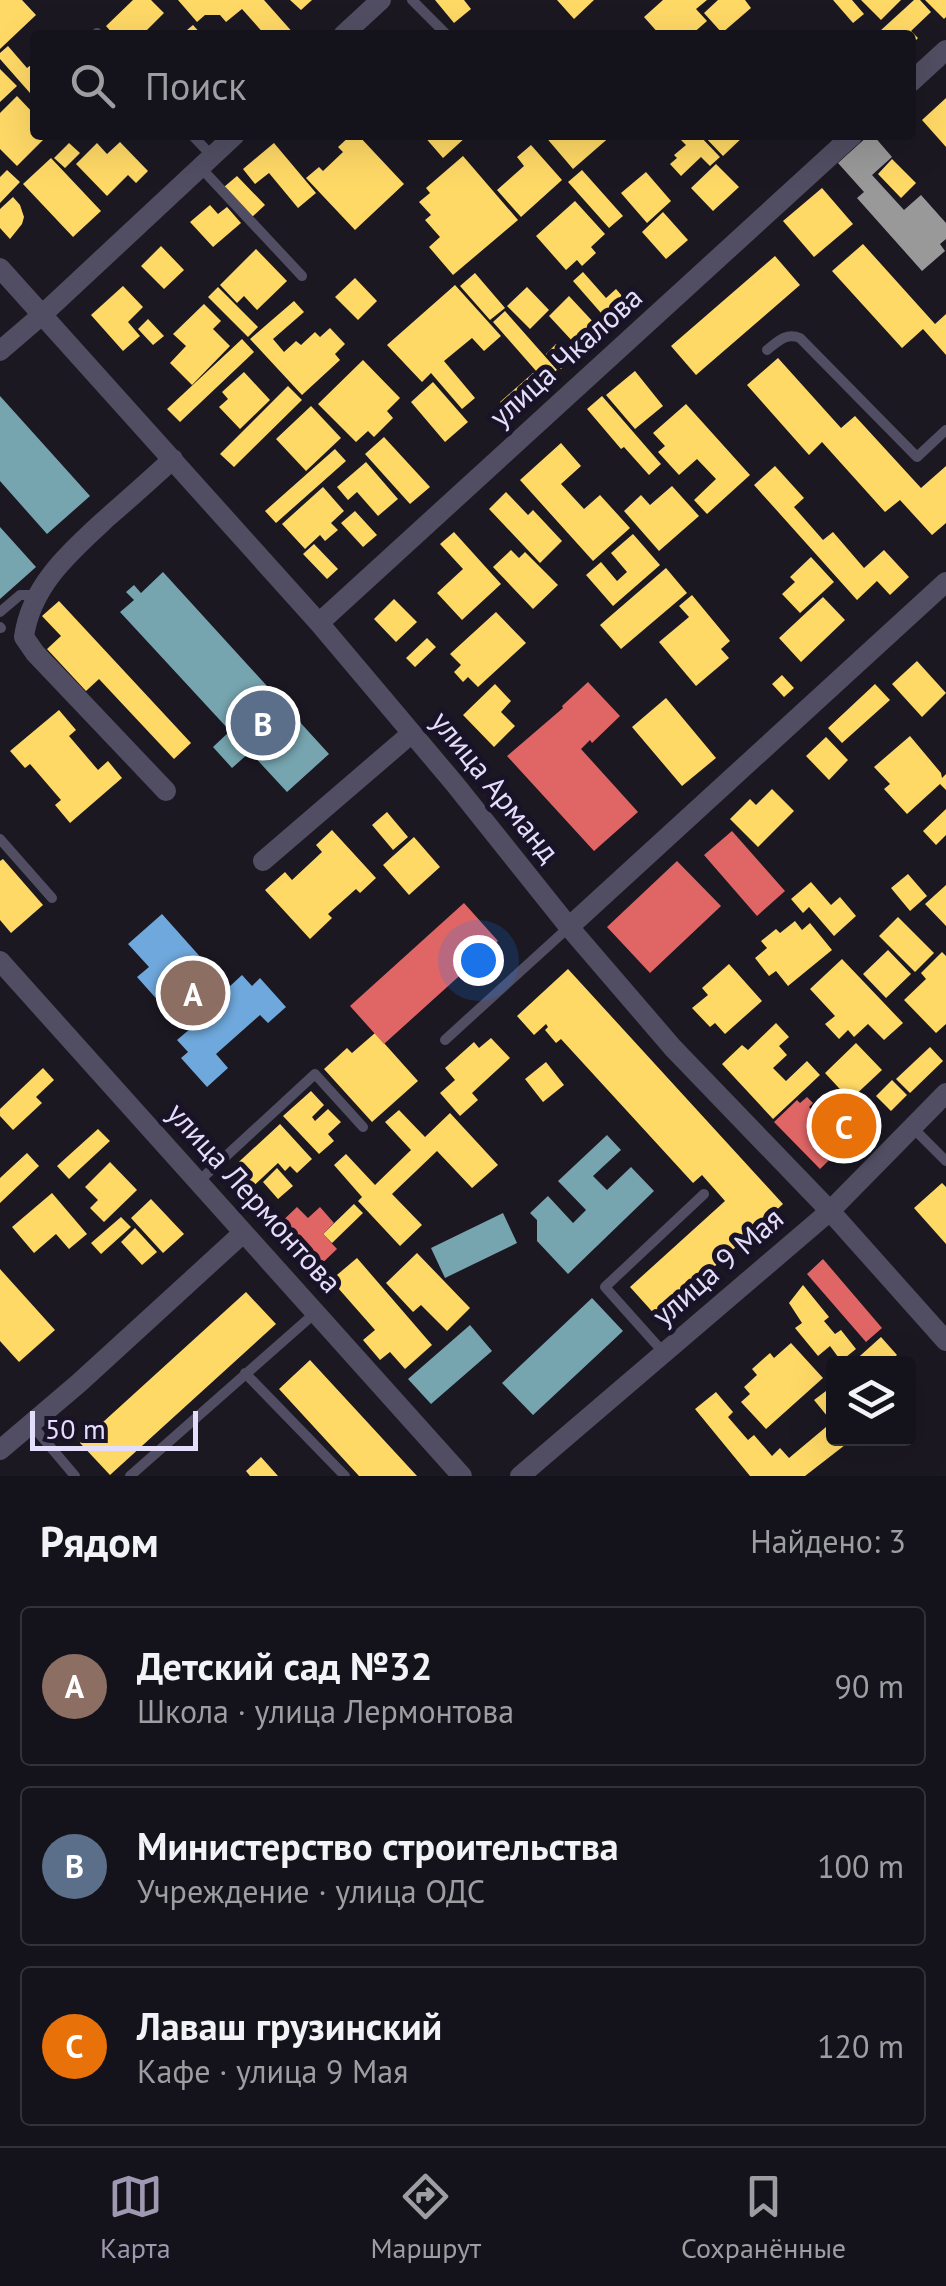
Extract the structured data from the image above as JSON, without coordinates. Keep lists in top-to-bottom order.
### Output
{
  "streets": {
    "street": [
      "улица Чкалова",
      "улица Арманд",
      "улица Лермонтова",
      "улица 9 Мая"
    ]
  },
  "crossings": [
    ["улица Чкалова", "улица Арманд"],
    ["улица Арманд", "улица 9 Мая"]
  ],
  "scale_bar": "50 m",
  "page": {
    "search": "Поиск",
    "pins": ["B", "A", "C"],
    "scale": "50 m",
    "heading": ["Рядом", "Найдено: 3"],
    "list": [
      {
        "mark": "A",
        "name": "Детский сад №32",
        "note": "Школа · улица Лермонтова",
        "value": "90 m"
      },
      {
        "mark": "B",
        "name": "Министерство строительства",
        "note": "Учреждение · улица ОДС",
        "value": "100 m"
      },
      {
        "mark": "C",
        "name": "Лаваш грузинский",
        "note": "Кафе · улица 9 Мая",
        "value": "120 m"
      }
    ],
    "nav": ["Карта", "Маршрут", "Сохранённые"]
  }
}
